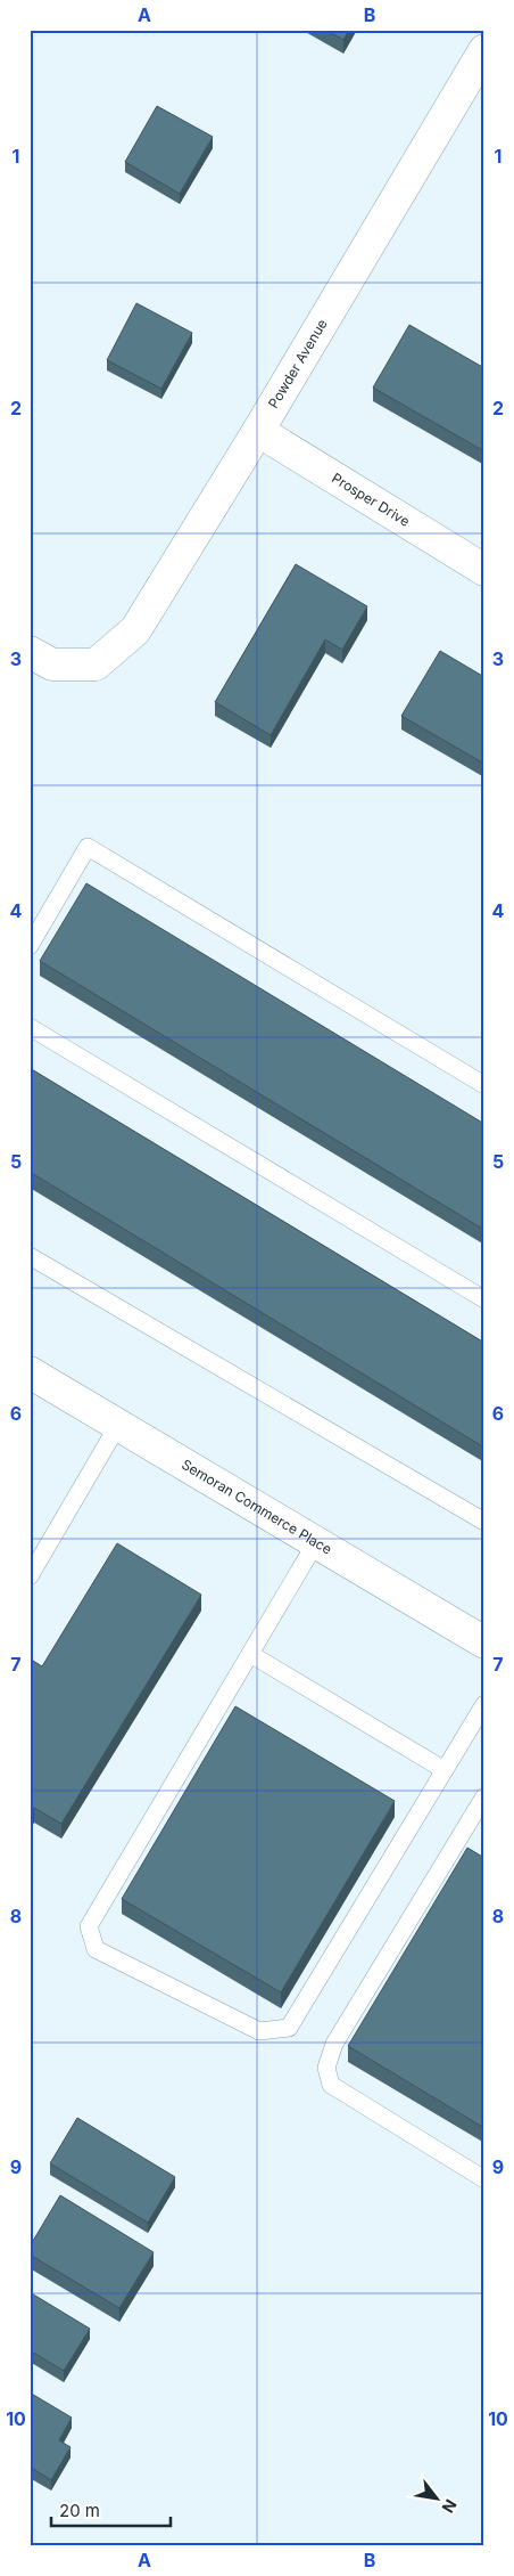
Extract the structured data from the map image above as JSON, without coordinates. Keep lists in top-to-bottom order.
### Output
{
  "streets": {
    "street": ["Powder Avenue", "Prosper Drive", "Semoran Commerce Place"]
  },
  "crossings": [
    ["Powder Avenue", "Prosper Drive"]
  ],
  "scale_bar": "20 m",
  "north": "bottom right",
  "grid": {
    "columns": ["A", "B"],
    "rows": [
      "1",
      "2",
      "3",
      "4",
      "5",
      "6",
      "7",
      "8",
      "9",
      "10"
    ]
  }
}
